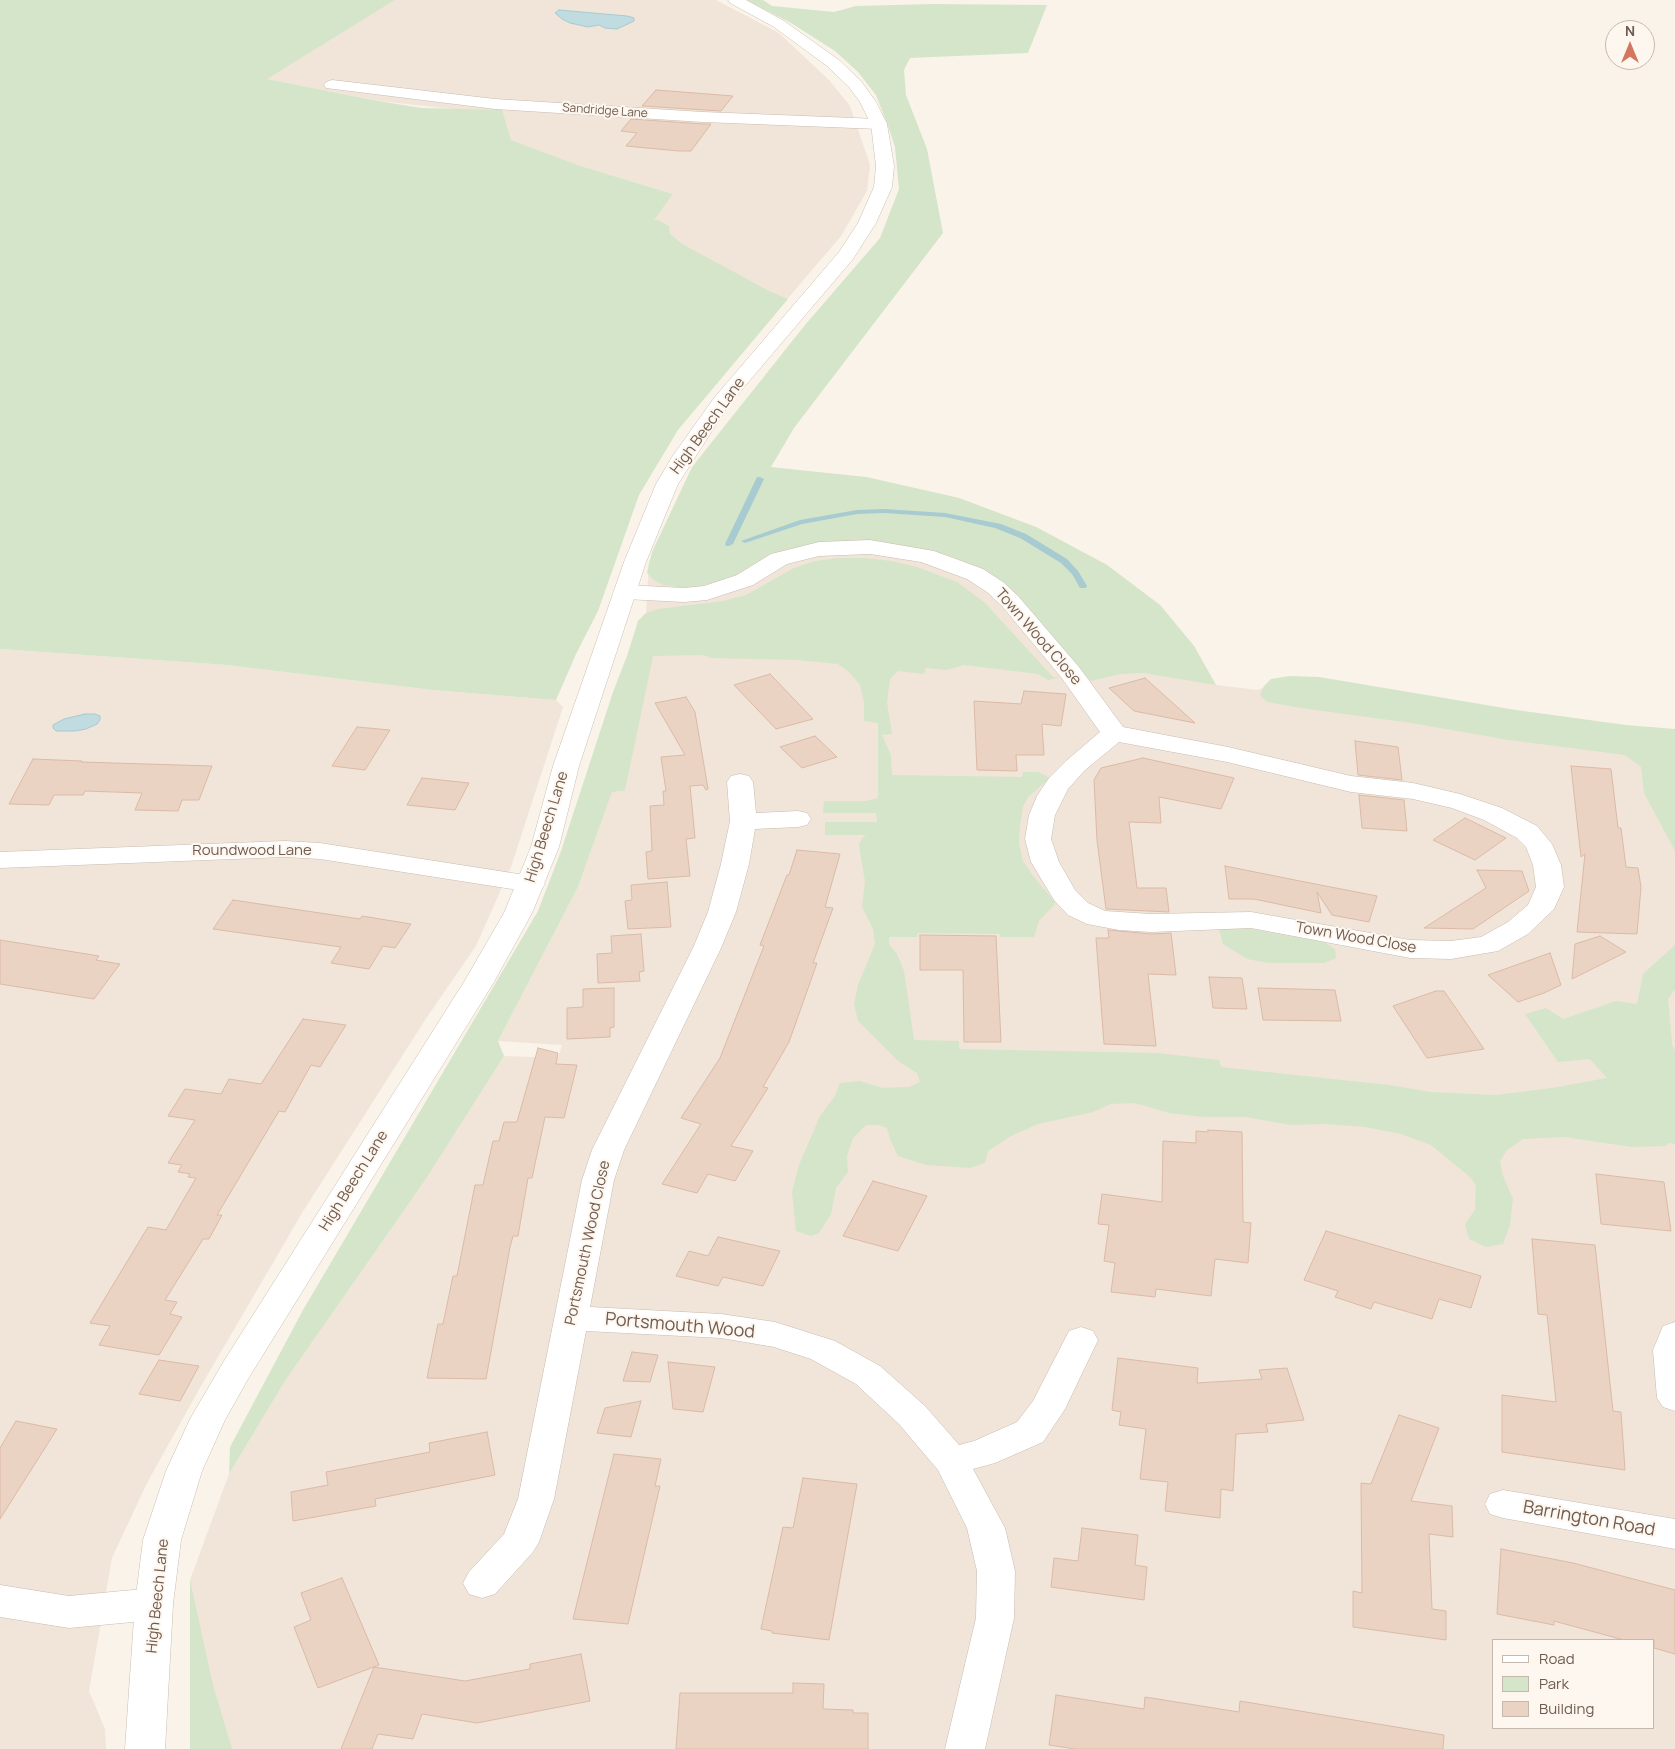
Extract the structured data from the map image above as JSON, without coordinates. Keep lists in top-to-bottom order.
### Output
{
  "streets": {
    "street": [
      "Sandridge Lane",
      "High Beech Lane",
      "Town Wood Close",
      "Roundwood Lane",
      "Portsmouth Wood Close",
      "Portsmouth Wood",
      "Barrington Road"
    ]
  },
  "crossings": [
    ["Sandridge Lane", "High Beech Lane"],
    ["High Beech Lane", "Town Wood Close"],
    ["High Beech Lane", "Roundwood Lane"],
    ["Portsmouth Wood Close", "Portsmouth Wood"]
  ],
  "legend": ["Road", "Park", "Building"],
  "north": "top"
}
